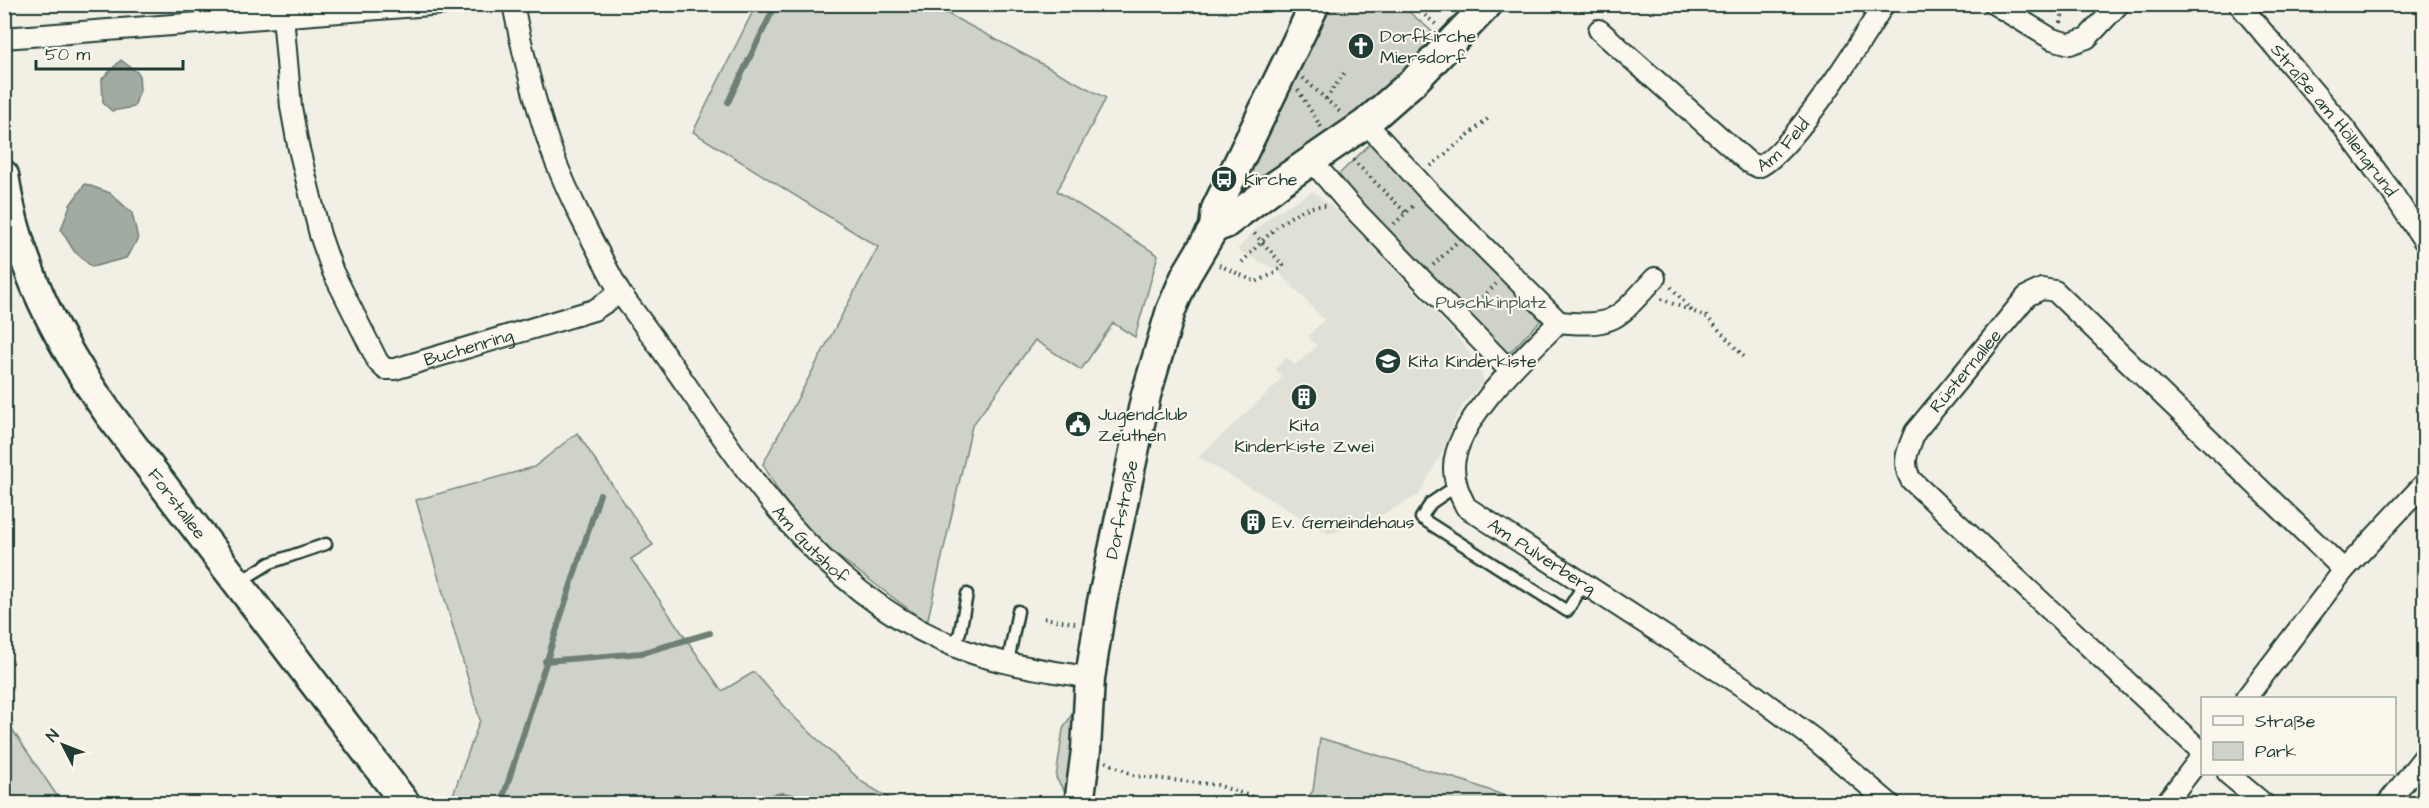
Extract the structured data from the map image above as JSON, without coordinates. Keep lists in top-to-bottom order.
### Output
{
  "streets": {
    "main road": ["Forstallee", "Dorfstraße"],
    "street": [
      "Straße am Höllengrund",
      "Am Feld",
      "Buchenring",
      "Rüsternallee",
      "Am Gutshof",
      "Am Pulverberg"
    ]
  },
  "crossings": [
    ["Buchenring", "Am Gutshof"],
    ["Dorfstraße", "Am Gutshof"]
  ],
  "parks": ["Puschkinplatz"],
  "places": {
    "church": ["Dorfkirche Miersdorf"],
    "bus stop": ["Kirche"],
    "school or university": ["Kita Kinderkiste"],
    "building": ["Kita Kinderkiste Zwei", "Ev. Gemeindehaus"],
    "public building": ["Jugendclub Zeuthen"]
  },
  "legend": ["Straße", "Park"],
  "scale_bar": "50 m",
  "north": "top left"
}
